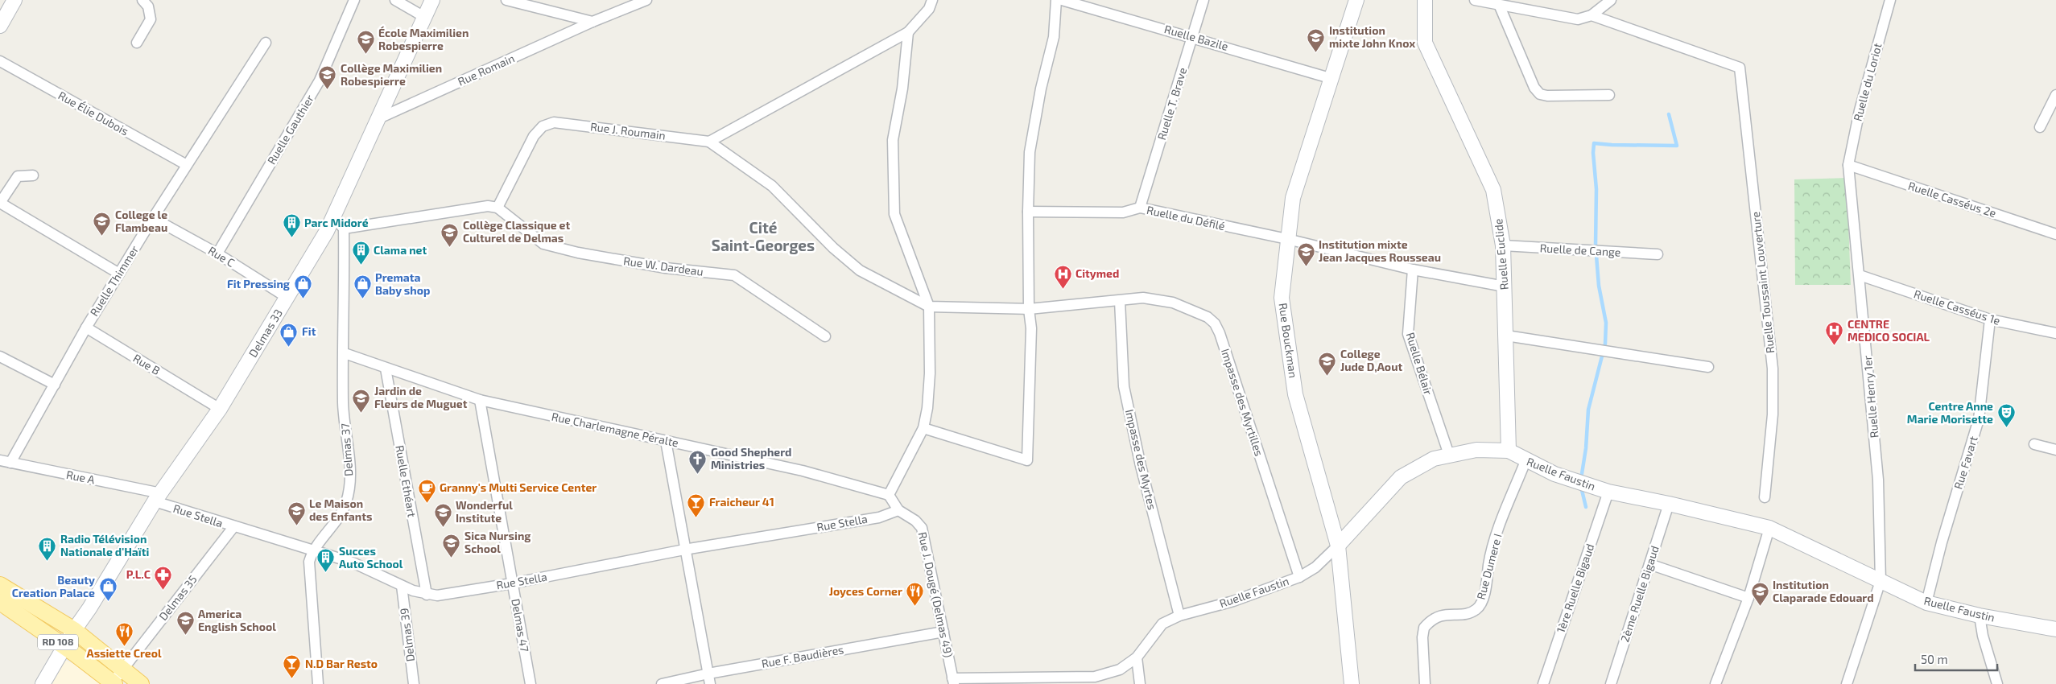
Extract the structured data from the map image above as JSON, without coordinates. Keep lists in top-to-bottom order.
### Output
{
  "streets": {
    "main road": ["RD 108"],
    "street": [
      "Ruelle Bazile",
      "Rue Romain",
      "Ruelle du Loriot",
      "Ruelle T. Brave",
      "Rue Élie Dubois",
      "Ruelle Gauthier",
      "Rue J. Roumain",
      "Ruelle Casséus 2e",
      "Ruelle du Défilé",
      "Ruelle de Cange",
      "Ruelle Euclide",
      "Rue C",
      "Rue W. Dardeau",
      "Ruelle Thimmer",
      "Ruelle Toussaint Louverture",
      "Ruelle Casséus 1e",
      "Delmas 33",
      "Rue Bouckman",
      "Ruelle Bélair",
      "Rue B",
      "Ruelle Henry 1er",
      "Impasse des Myrtilles",
      "Rue Charlemagne Péralte",
      "Delmas 37",
      "Impasse des Myrtes",
      "Rue Favart",
      "Ruelle Faustin",
      "Rue A",
      "Ruelle Ethéart",
      "Rue Stella",
      "Rue Dumere I",
      "1ère Ruelle Bigaud",
      "2ème Ruelle Bigaud",
      "Rue J. Dougé (Delmas 49)",
      "Delmas 35",
      "Delmas 47",
      "Delmas 39",
      "Rue F. Baudières"
    ]
  },
  "crossings": [
    ["Ruelle Bazile", "Ruelle T. Brave"],
    ["Ruelle Bazile", "Rue Bouckman"],
    ["Rue Romain", "Delmas 33"],
    ["Ruelle du Loriot", "Ruelle Casséus 2e"],
    ["Ruelle du Loriot", "Ruelle Henry 1er"],
    ["Ruelle T. Brave", "Ruelle du Défilé"],
    ["Rue Élie Dubois", "Ruelle Thimmer"],
    ["Ruelle Gauthier", "Rue C"],
    ["Rue J. Roumain", "Rue W. Dardeau"],
    ["Ruelle Casséus 2e", "Ruelle Henry 1er"],
    ["Ruelle du Défilé", "Ruelle Euclide"],
    ["Ruelle du Défilé", "Rue Bouckman"],
    ["Ruelle du Défilé", "Ruelle Bélair"],
    ["Ruelle de Cange", "Ruelle Euclide"],
    ["Ruelle Euclide", "Ruelle Faustin"],
    ["Rue C", "Ruelle Thimmer"],
    ["Rue C", "Delmas 33"],
    ["Ruelle Thimmer", "Rue B"],
    ["Ruelle Thimmer", "Rue A"],
    ["Ruelle Casséus 1e", "Ruelle Henry 1er"],
    ["Ruelle Casséus 1e", "Rue Favart"],
    ["Delmas 33", "Rue B"],
    ["Delmas 33", "Rue A"],
    ["Delmas 33", "Rue Stella"],
    ["Delmas 33", "RD 108"],
    ["Rue Bouckman", "Ruelle Faustin"],
    ["Ruelle Bélair", "Ruelle Faustin"],
    ["Ruelle Henry 1er", "Ruelle Faustin"],
    ["Impasse des Myrtilles", "Impasse des Myrtes"],
    ["Impasse des Myrtilles", "Ruelle Faustin"],
    ["Rue Charlemagne Péralte", "Delmas 37"],
    ["Rue Charlemagne Péralte", "Ruelle Ethéart"],
    ["Rue Charlemagne Péralte", "Rue J. Dougé (Delmas 49)"],
    ["Rue Charlemagne Péralte", "Delmas 47"],
    ["Delmas 37", "Rue Stella"],
    ["Impasse des Myrtes", "Ruelle Faustin"],
    ["Rue Favart", "Ruelle Faustin"],
    ["Ruelle Faustin", "Rue Dumere I"],
    ["Ruelle Faustin", "1ère Ruelle Bigaud"],
    ["Ruelle Faustin", "2ème Ruelle Bigaud"],
    ["Ruelle Faustin", "Rue J. Dougé (Delmas 49)"],
    ["Rue A", "Rue Stella"],
    ["Ruelle Ethéart", "Rue Stella"],
    ["Rue Stella", "Rue J. Dougé (Delmas 49)"],
    ["Rue Stella", "Delmas 35"],
    ["Rue Stella", "Delmas 47"],
    ["Rue Stella", "Delmas 39"],
    ["Rue J. Dougé (Delmas 49)", "Rue F. Baudières"],
    ["Delmas 35", "RD 108"]
  ],
  "districts": ["Cité Saint-Georges"],
  "places": {
    "school or university": [
      "Institution mixte John Knox",
      "École Maximilien Robespierre",
      "Collège Maximilien Robespierre",
      "College le Flambeau",
      "Collège Classique et Culturel de Delmas",
      "Institution mixte Jean Jacques Rousseau",
      "College Jude D,Aout",
      "Jardin de Fleurs de Muguet",
      "Le Maison des Enfants",
      "Wonderful Institute",
      "Sica Nursing School",
      "Institution Claparade Edouard",
      "America English School"
    ],
    "building": [
      "Parc Midoré",
      "Clama net",
      "Radio Télévision Nationale d'Haïti",
      "Succes Auto School"
    ],
    "hospital": ["Citymed", "CENTRE MEDICO SOCIAL"],
    "shop": [
      "Fit Pressing",
      "Premata Baby shop",
      "Fit",
      "Beauty Creation Palace"
    ],
    "theatre": ["Centre Anne Marie Morisette"],
    "church": ["Good Shepherd Ministries"],
    "cafe": ["Granny's Multi Service Center"],
    "bar": ["Fraicheur 41", "N.D Bar Resto"],
    "pharmacy": ["P.L.C"],
    "restaurant": ["Joyces Corner", "Assiette Creol"]
  },
  "scale_bar": "50 m"
}
